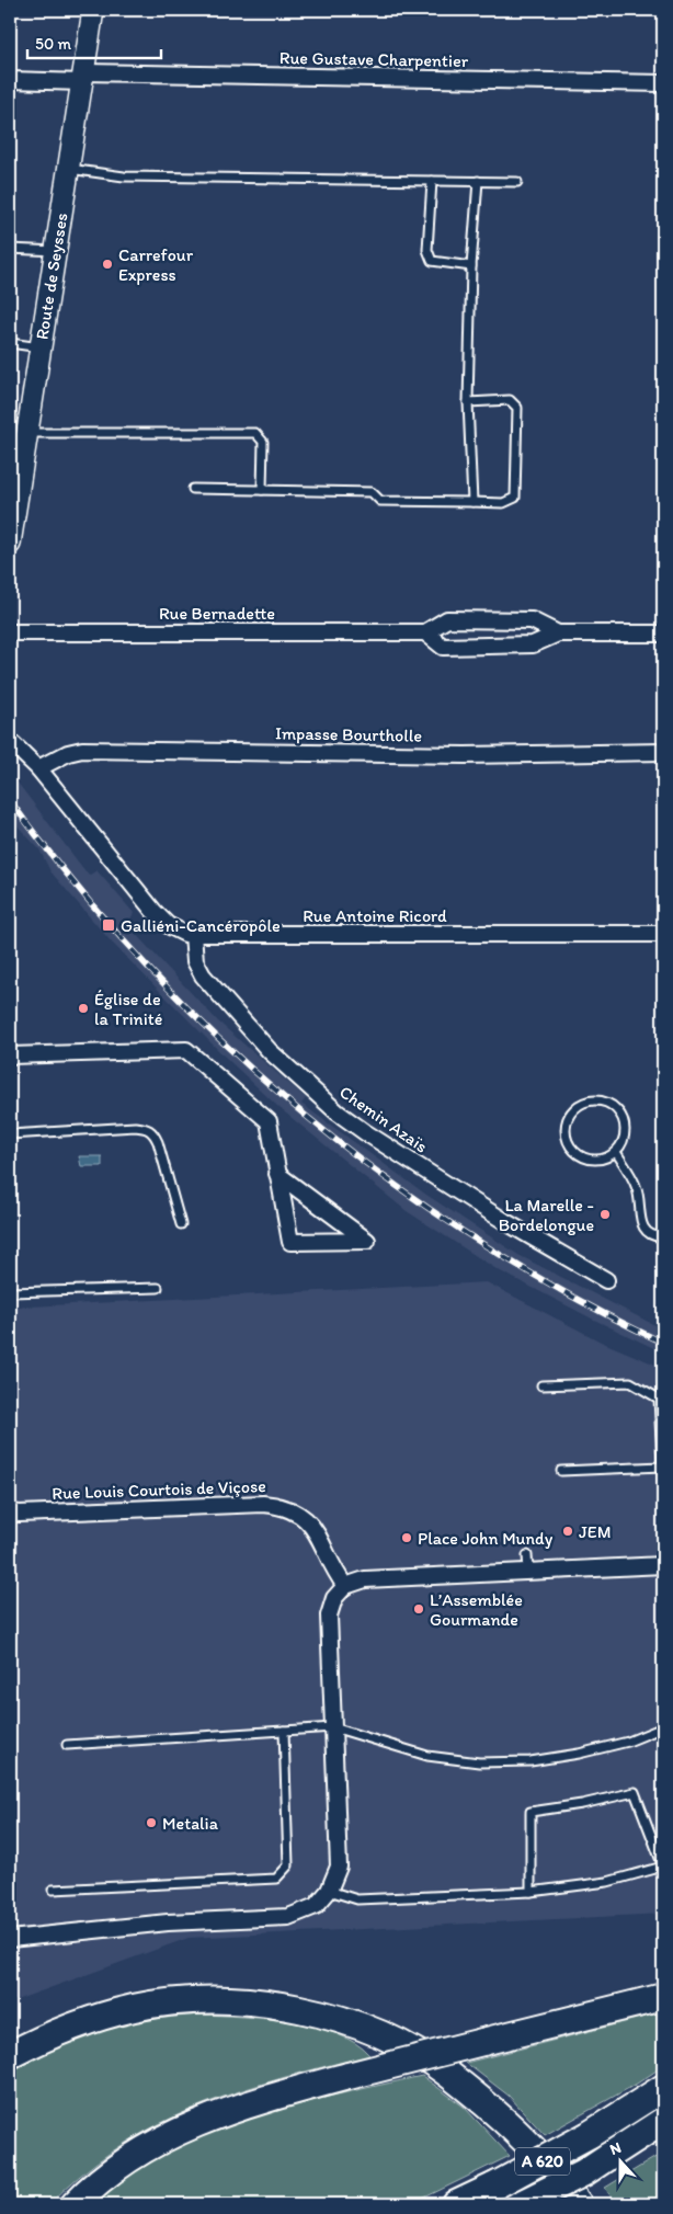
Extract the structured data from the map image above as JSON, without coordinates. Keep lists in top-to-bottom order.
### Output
{
  "streets": {
    "highway": ["A 620"],
    "main road": ["Route de Seysses"],
    "street": [
      "Rue Gustave Charpentier",
      "Rue Bernadette",
      "Impasse Bourtholle",
      "Rue Antoine Ricord",
      "Chemin Azaïs",
      "Rue Louis Courtois de Viçose"
    ]
  },
  "crossings": [
    ["Rue Gustave Charpentier", "Route de Seysses"],
    ["Impasse Bourtholle", "Rue Antoine Ricord"],
    ["Rue Antoine Ricord", "Chemin Azaïs"]
  ],
  "places": {
    "other": [
      "Carrefour Express",
      "Église de la Trinité",
      "La Marelle - Bordelongue",
      "JEM",
      "Place John Mundy",
      "L’Assemblée Gourmande",
      "Metalia"
    ],
    "transit": ["Galliéni-Cancéropôle"]
  },
  "scale_bar": "50 m",
  "north": "top"
}
